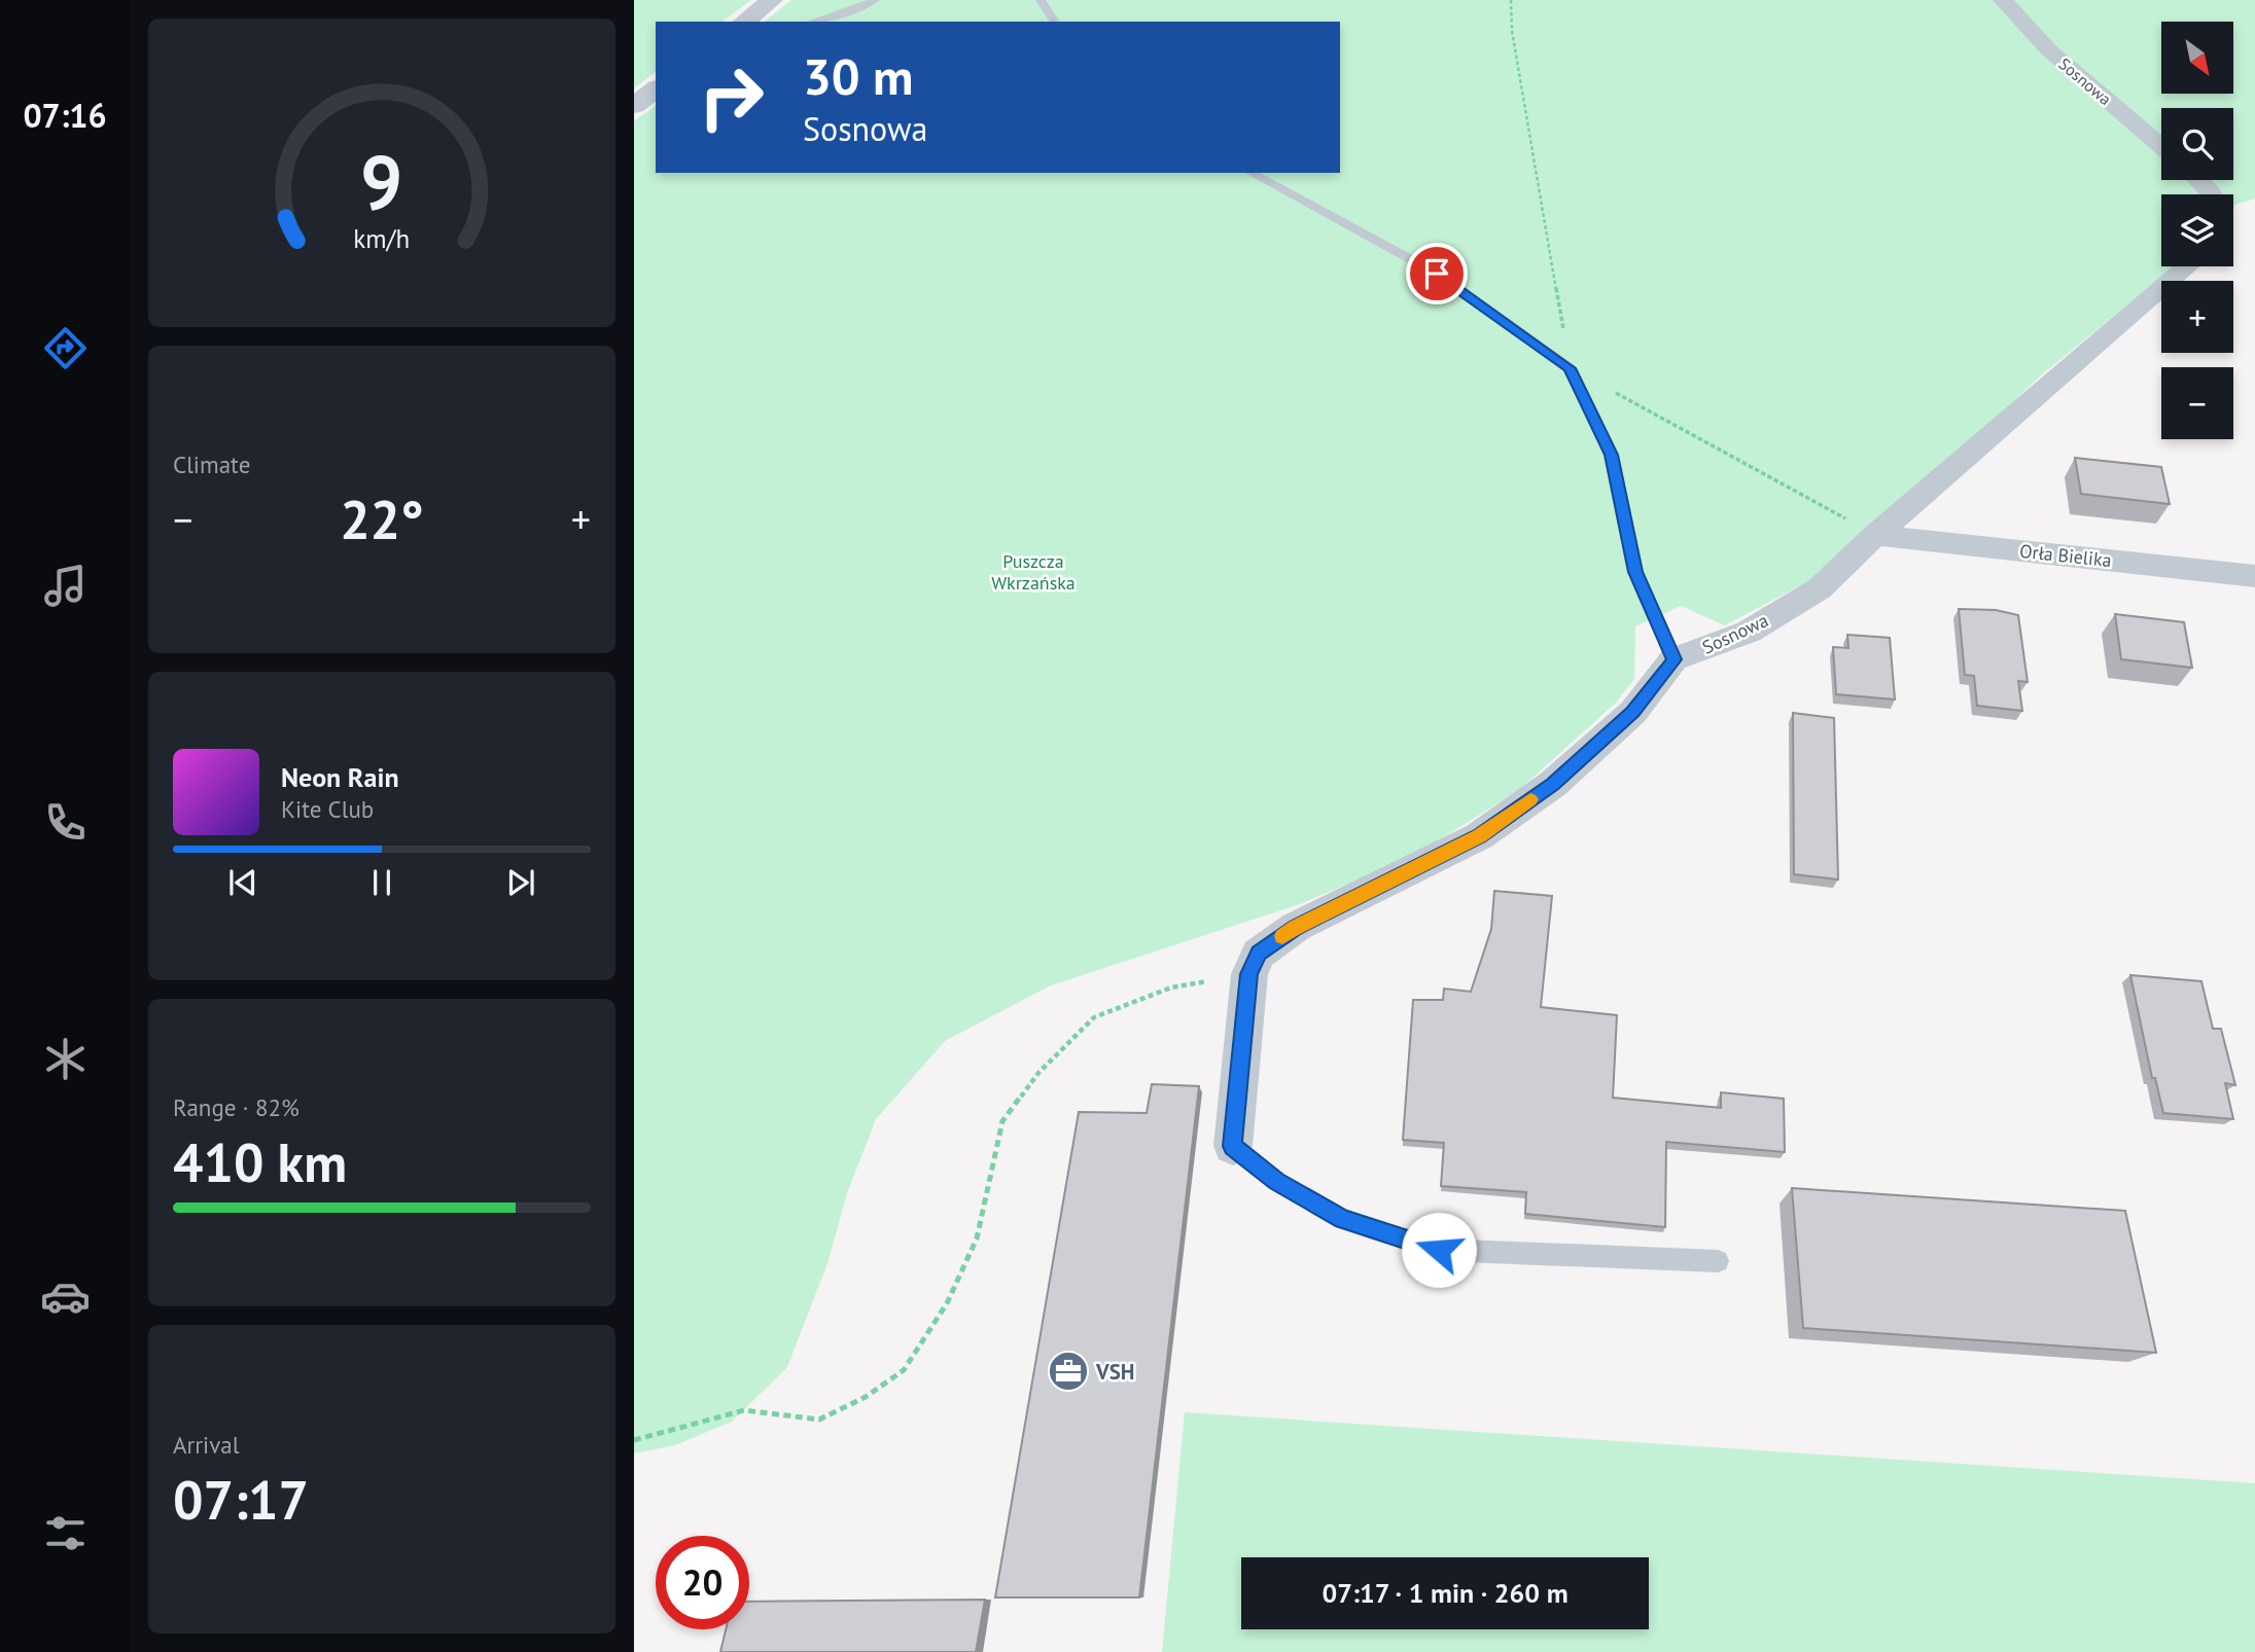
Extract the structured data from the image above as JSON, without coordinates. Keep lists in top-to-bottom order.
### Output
{
  "streets": {
    "street": ["Sosnowa", "Orła Bielika"]
  },
  "crossings": [
    ["Sosnowa", "Orła Bielika"]
  ],
  "parks": ["Puszcza Wkrzańska"],
  "places": {
    "office": ["VSH"]
  },
  "north": "bottom right",
  "page": {
    "tabs": "07:16",
    "map_buttons": ["+", "−"],
    "turn": ["30 m", "Sosnowa"],
    "tile": [
      "Climate",
      ["Range · 82%", "410 km"],
      ["Arrival", "07:17"]
    ],
    "heat": ["−", "22°", "+"],
    "song": ["Neon Rain", "Kite Club"],
    "limit": "20",
    "trip": "07:17 · 1 min · 260 m",
    "gauge": ["9", "km/h"]
  }
}
